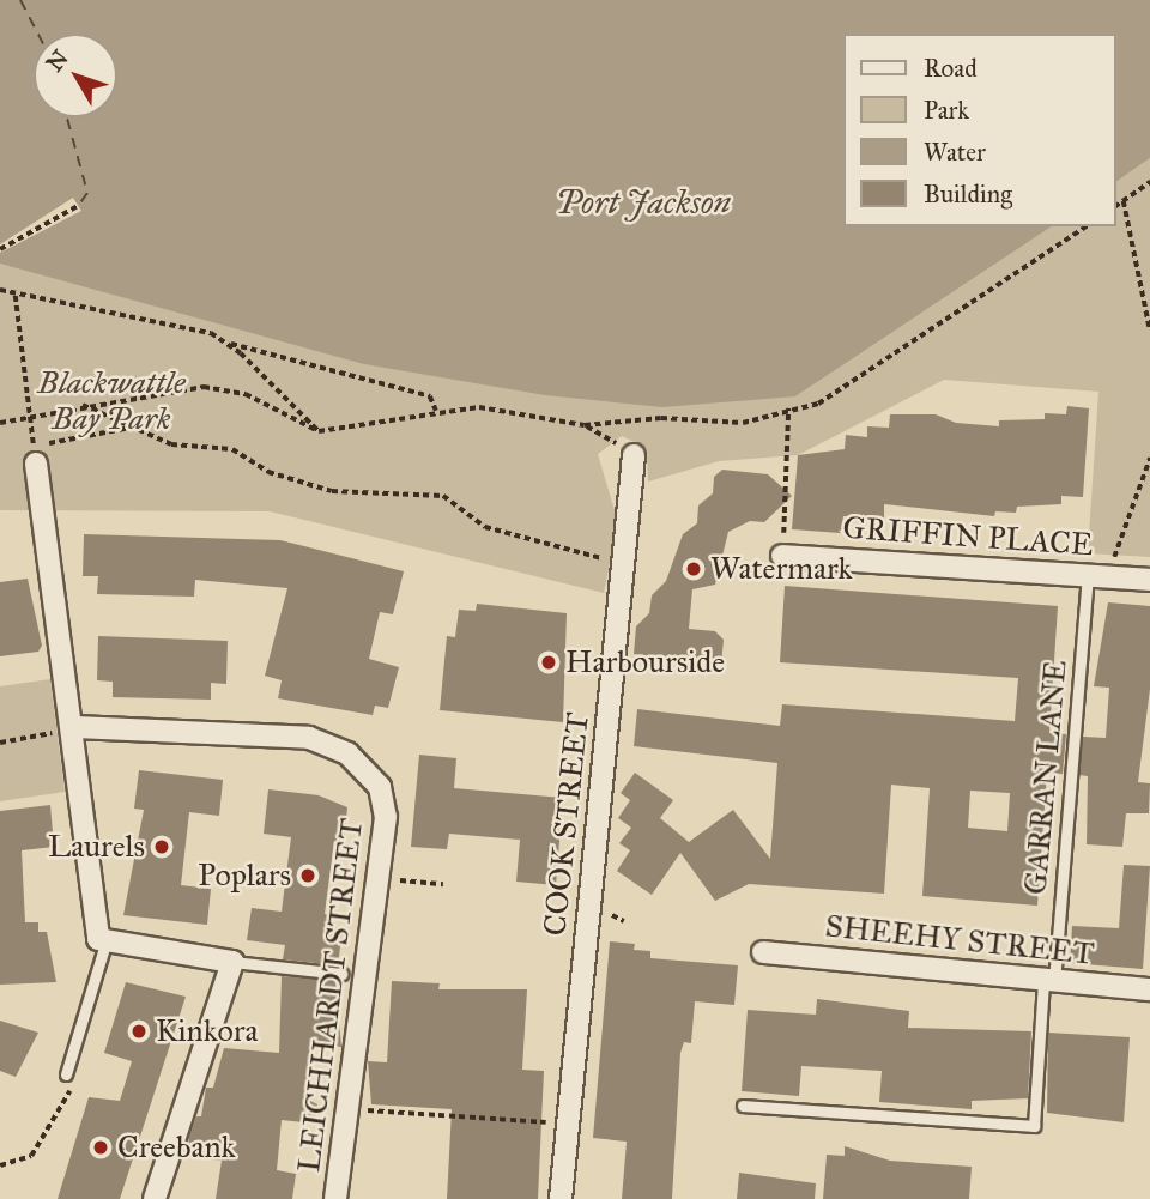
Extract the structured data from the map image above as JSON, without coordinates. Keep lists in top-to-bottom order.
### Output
{
  "streets": {
    "street": [
      "GRIFFIN PLACE",
      "COOK STREET",
      "SHEEHY STREET",
      "LEICHHARDT STREET"
    ],
    "lane": ["GARRAN LANE"]
  },
  "crossings": [
    ["GRIFFIN PLACE", "GARRAN LANE"],
    ["GARRAN LANE", "SHEEHY STREET"]
  ],
  "water": ["Port Jackson"],
  "parks": ["Blackwattle Bay Park"],
  "places": [
    "Watermark",
    "Harbourside",
    "Laurels",
    "Poplars",
    "Kinkora",
    "Creebank"
  ],
  "legend": [
    "Road",
    "Park",
    "Water",
    "Building"
  ],
  "north": "top left"
}
